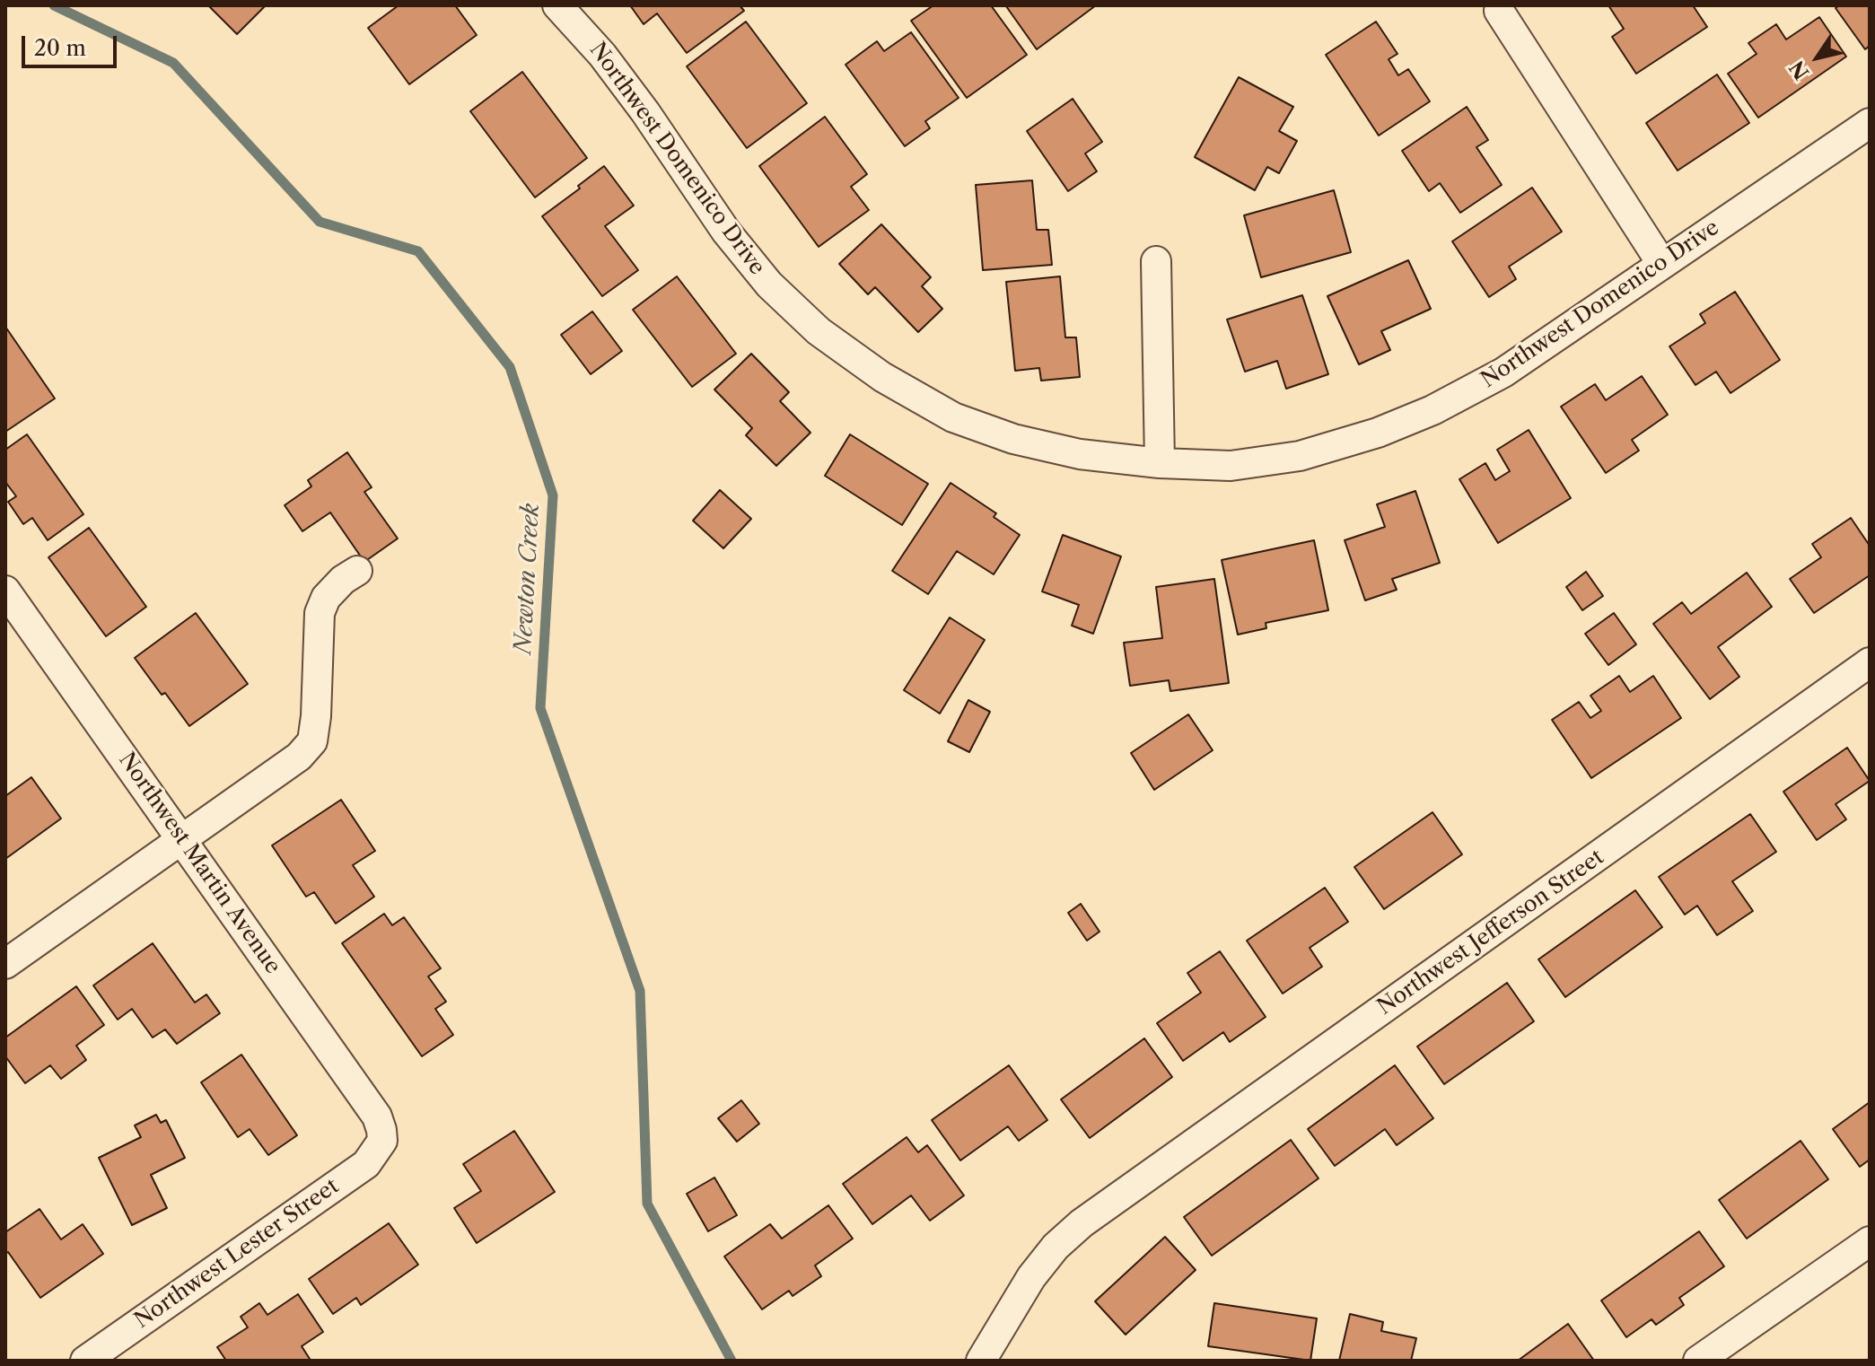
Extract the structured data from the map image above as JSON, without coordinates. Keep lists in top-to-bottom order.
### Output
{
  "streets": {
    "street": [
      "Northwest Domenico Drive",
      "Northwest Martin Avenue",
      "Northwest Jefferson Street",
      "Northwest Lester Street"
    ]
  },
  "crossings": [
    ["Northwest Martin Avenue", "Northwest Lester Street"]
  ],
  "water": ["Newton Creek"],
  "scale_bar": "20 m",
  "north": "bottom left"
}
